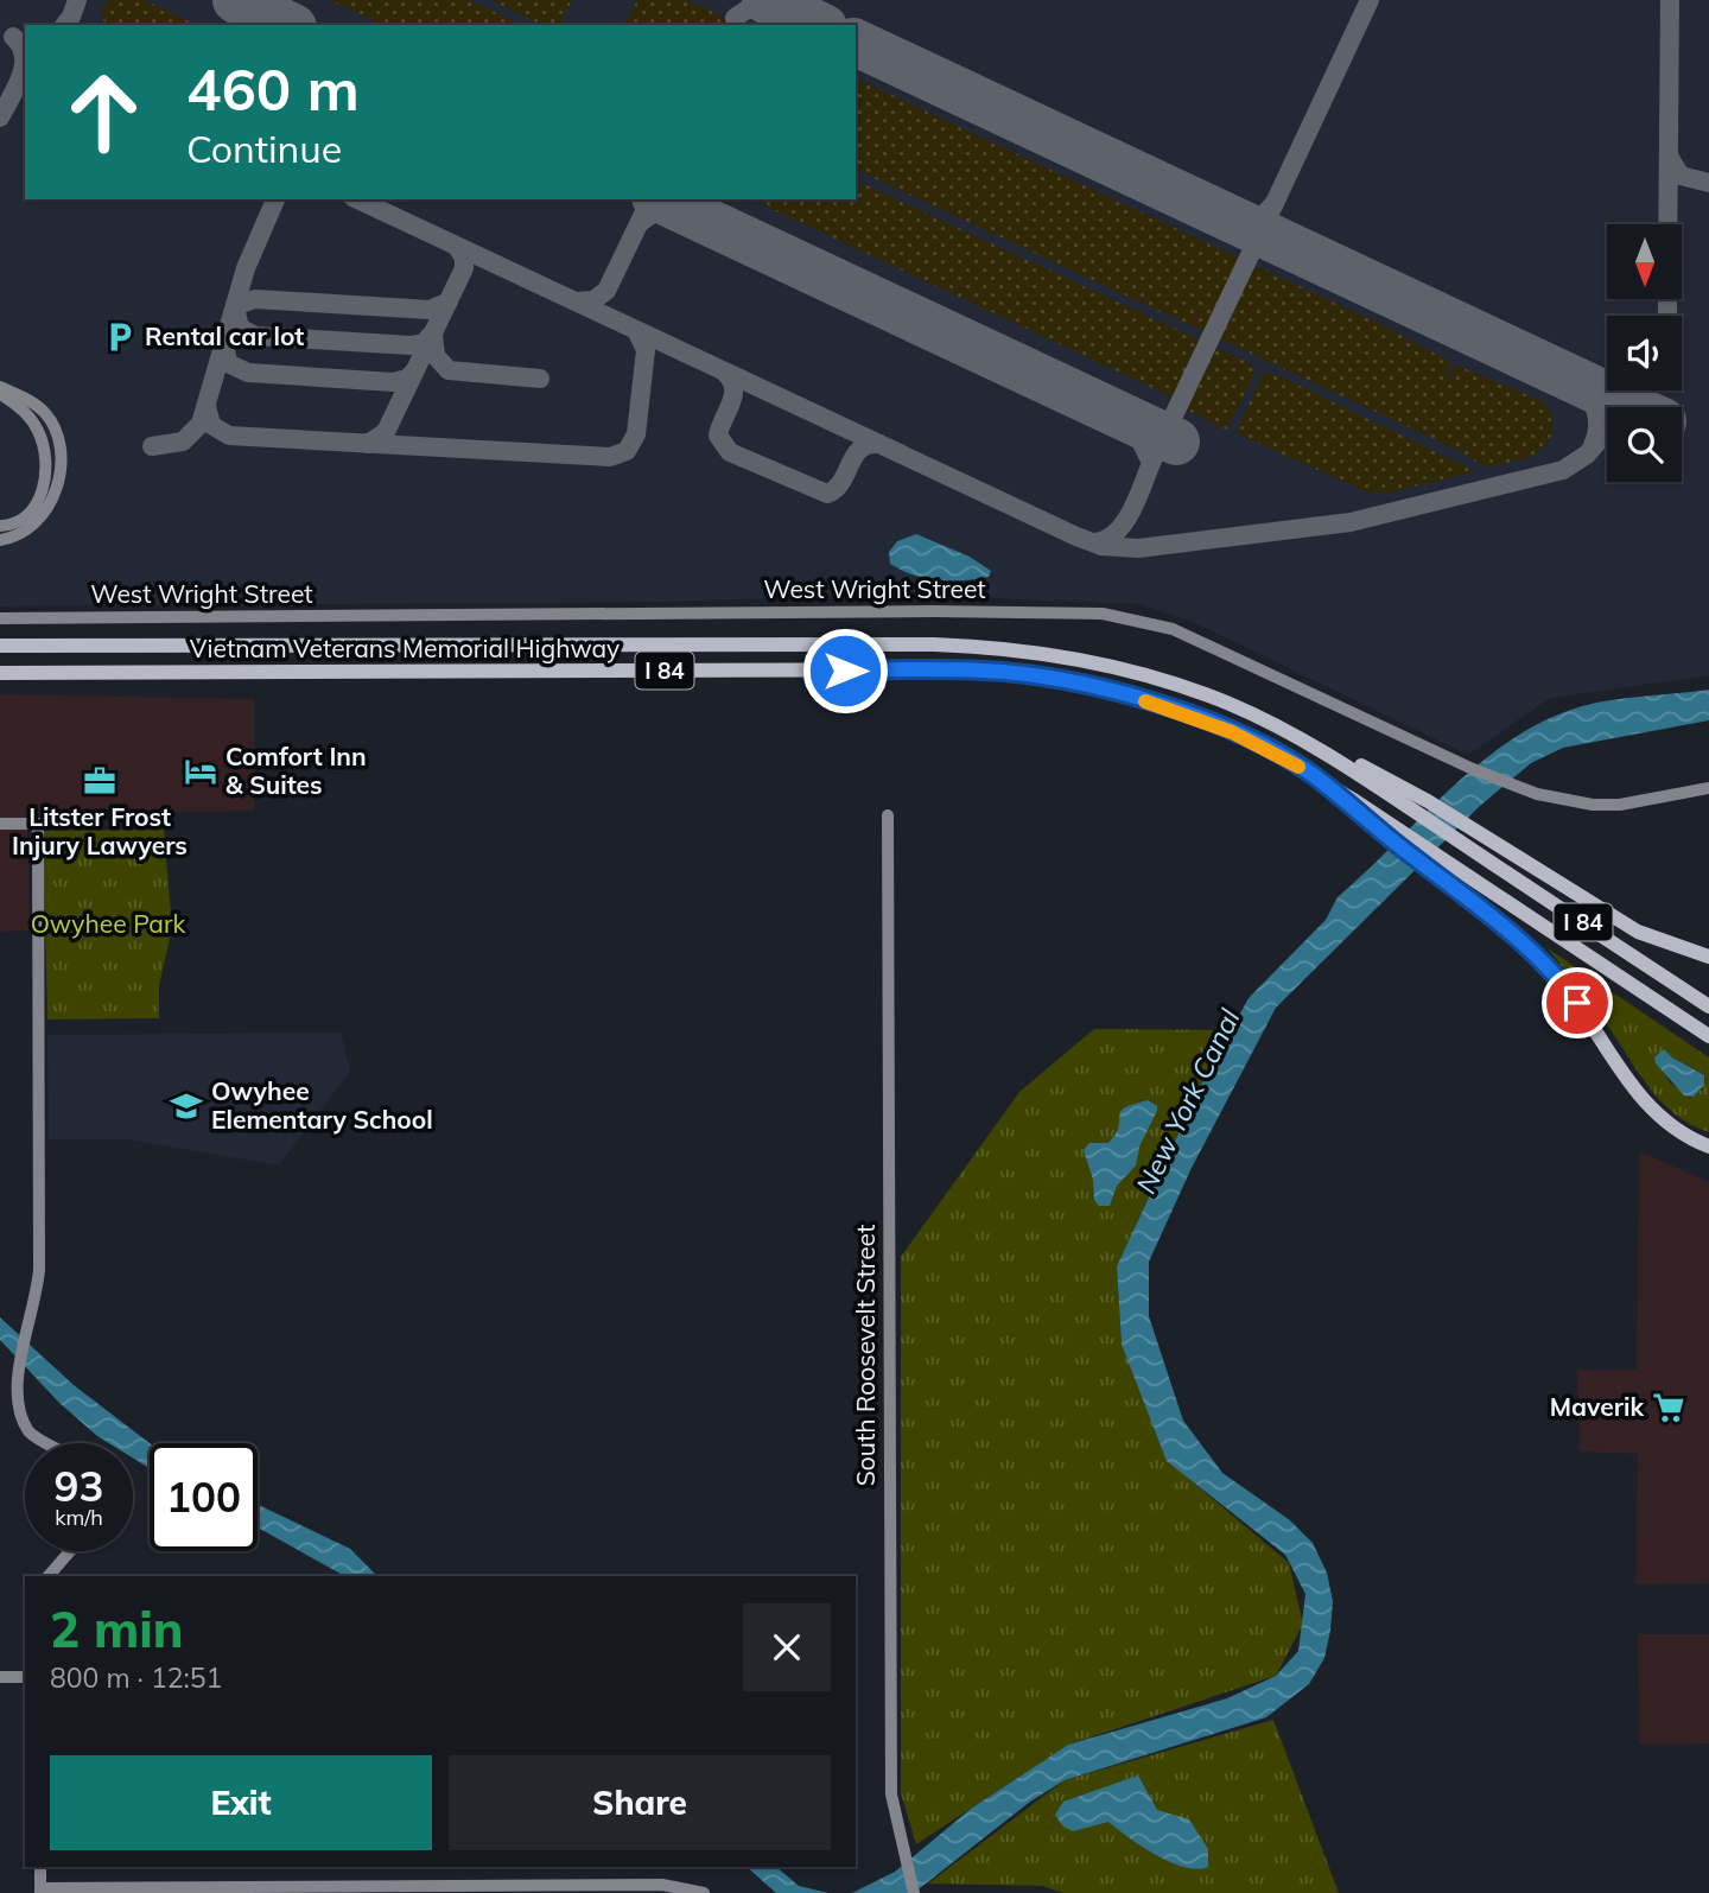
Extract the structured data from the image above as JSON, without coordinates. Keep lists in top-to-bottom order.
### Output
{
  "streets": {
    "highway": ["Vietnam Veterans Memorial Highway", "I 84"],
    "street": ["West Wright Street", "South Roosevelt Street"]
  },
  "crossings": [
    ["Vietnam Veterans Memorial Highway", "I 84"]
  ],
  "water": ["New York Canal"],
  "parks": ["Owyhee Park"],
  "places": {
    "parking": ["Rental car lot"],
    "hotel": ["Comfort Inn & Suites"],
    "office": ["Litster Frost Injury Lawyers"],
    "school or university": ["Owyhee Elementary School"],
    "supermarket": ["Maverik"]
  },
  "north": "bottom",
  "page": {
    "turn": ["460 m", "Continue"],
    "speed": "93 km/h",
    "limit": "100",
    "heading": ["2 min", "800 m · 12:51"],
    "buttons": ["Exit", "Share"]
  }
}
